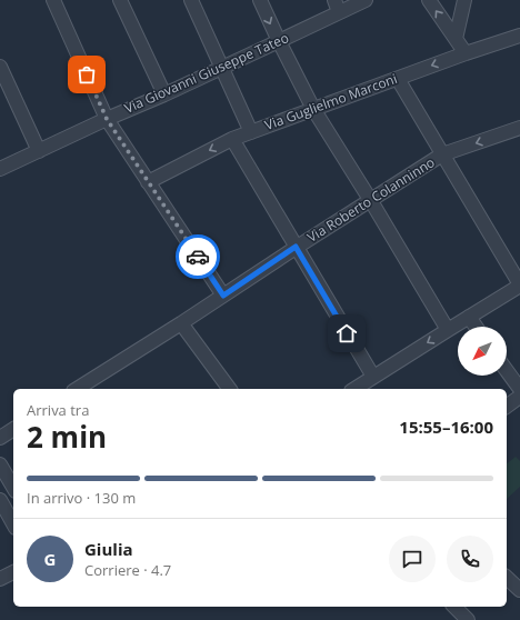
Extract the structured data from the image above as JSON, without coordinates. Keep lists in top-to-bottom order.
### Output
{
  "streets": {
    "street": ["Via Giovanni Giuseppe Tateo", "Via Guglielmo Marconi", "Via Roberto Colanninno"]
  },
  "one_way": ["Via Guglielmo Marconi"],
  "north": "bottom left",
  "page": {
    "heading": ["2 min", "Arriva tra", "15:55–16:00"],
    "panel": ["Giulia", "Corriere · 4.7"],
    "bar": "In arrivo · 130 m",
    "round": "G"
  }
}
